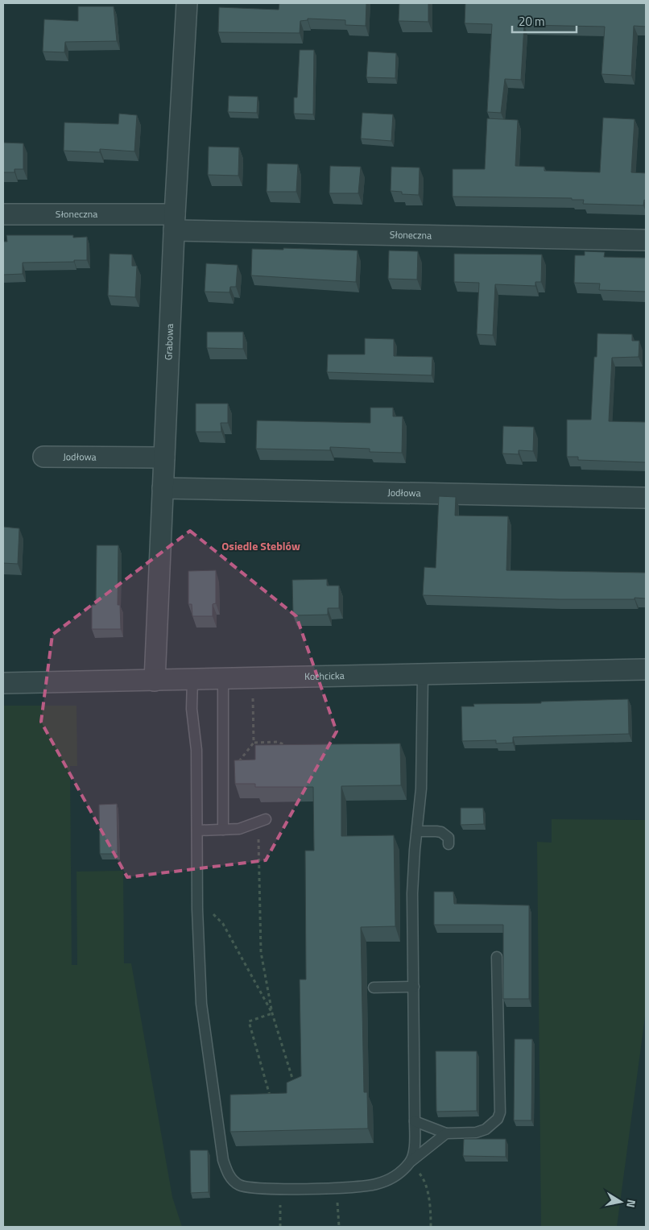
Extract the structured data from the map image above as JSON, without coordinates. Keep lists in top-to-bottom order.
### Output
{
  "streets": {
    "street": [
      "Słoneczna",
      "Grabowa",
      "Jodłowa",
      "Kochcicka"
    ]
  },
  "crossings": [
    ["Słoneczna", "Grabowa"],
    ["Grabowa", "Jodłowa"],
    ["Grabowa", "Kochcicka"]
  ],
  "districts": ["Osiedle Steblów"],
  "scale_bar": "20 m",
  "north": "right"
}
